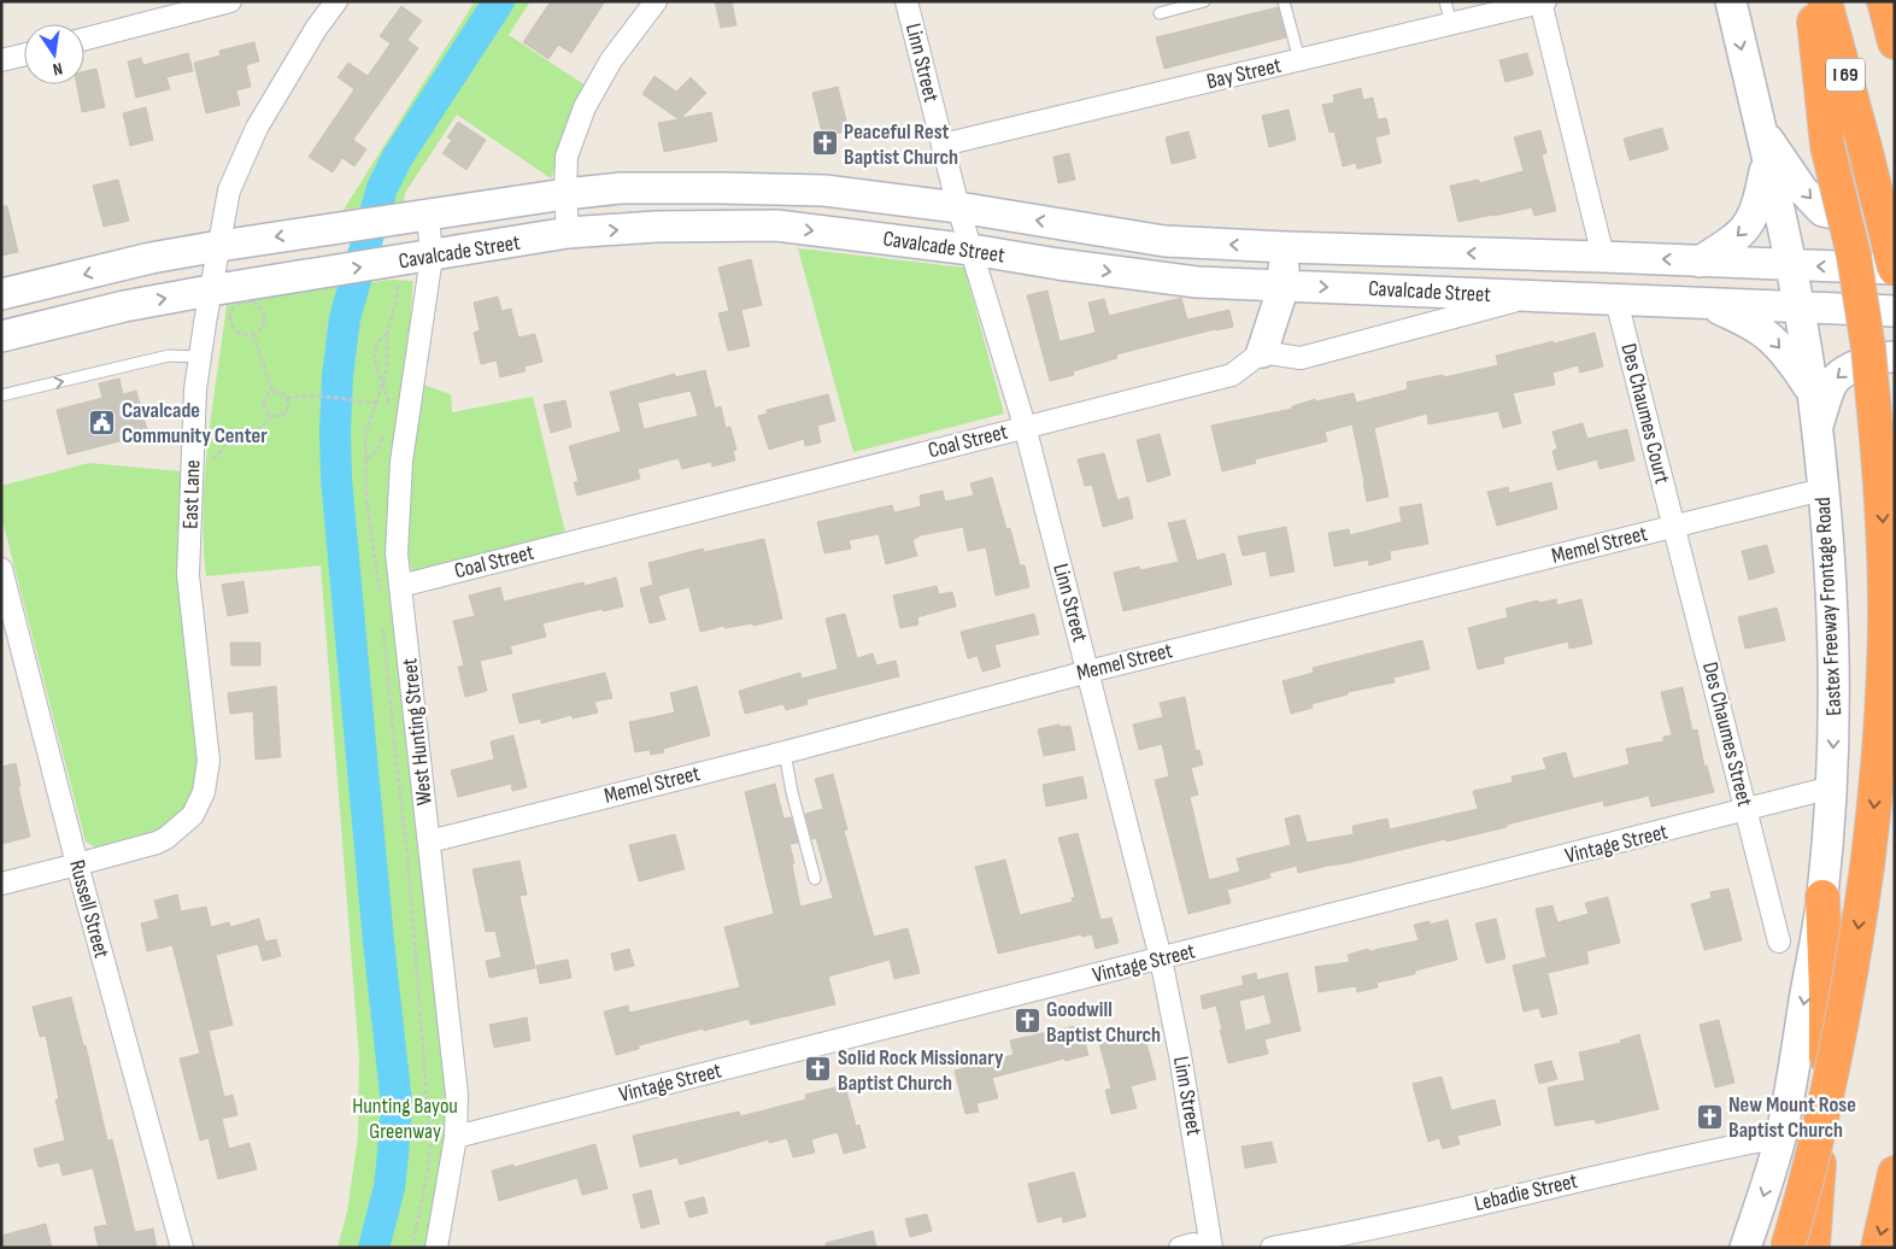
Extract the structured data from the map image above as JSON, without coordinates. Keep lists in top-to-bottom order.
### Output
{
  "streets": {
    "highway": ["I 69"],
    "main road": ["Cavalcade Street", "Eastex Freeway Frontage Road"],
    "street": [
      "Linn Street",
      "Bay Street",
      "Des Chaumes Court",
      "Coal Street",
      "East Lane",
      "Memel Street",
      "West Hunting Street",
      "Des Chaumes Street",
      "Vintage Street",
      "Russell Street",
      "Lebadie Street"
    ]
  },
  "crossings": [
    ["Linn Street", "Bay Street"],
    ["Linn Street", "Cavalcade Street"],
    ["Linn Street", "Coal Street"],
    ["Linn Street", "Memel Street"],
    ["Linn Street", "Vintage Street"],
    ["I 69", "Cavalcade Street"],
    ["Cavalcade Street", "Des Chaumes Court"],
    ["Cavalcade Street", "East Lane"],
    ["Cavalcade Street", "Eastex Freeway Frontage Road"],
    ["Cavalcade Street", "West Hunting Street"],
    ["Des Chaumes Court", "Memel Street"],
    ["Des Chaumes Court", "Des Chaumes Street"],
    ["Coal Street", "West Hunting Street"],
    ["East Lane", "Russell Street"],
    ["Memel Street", "Eastex Freeway Frontage Road"],
    ["Memel Street", "West Hunting Street"],
    ["Memel Street", "Des Chaumes Street"],
    ["Eastex Freeway Frontage Road", "Vintage Street"],
    ["Eastex Freeway Frontage Road", "Lebadie Street"],
    ["West Hunting Street", "Vintage Street"],
    ["Des Chaumes Street", "Vintage Street"]
  ],
  "one_way": ["Eastex Freeway Frontage Road"],
  "parks": ["Hunting Bayou Greenway"],
  "places": {
    "church": [
      "Peaceful Rest Baptist Church",
      "Goodwill Baptist Church",
      "Solid Rock Missionary Baptist Church",
      "New Mount Rose Baptist Church"
    ],
    "public building": ["Cavalcade Community Center"]
  },
  "north": "bottom"
}
